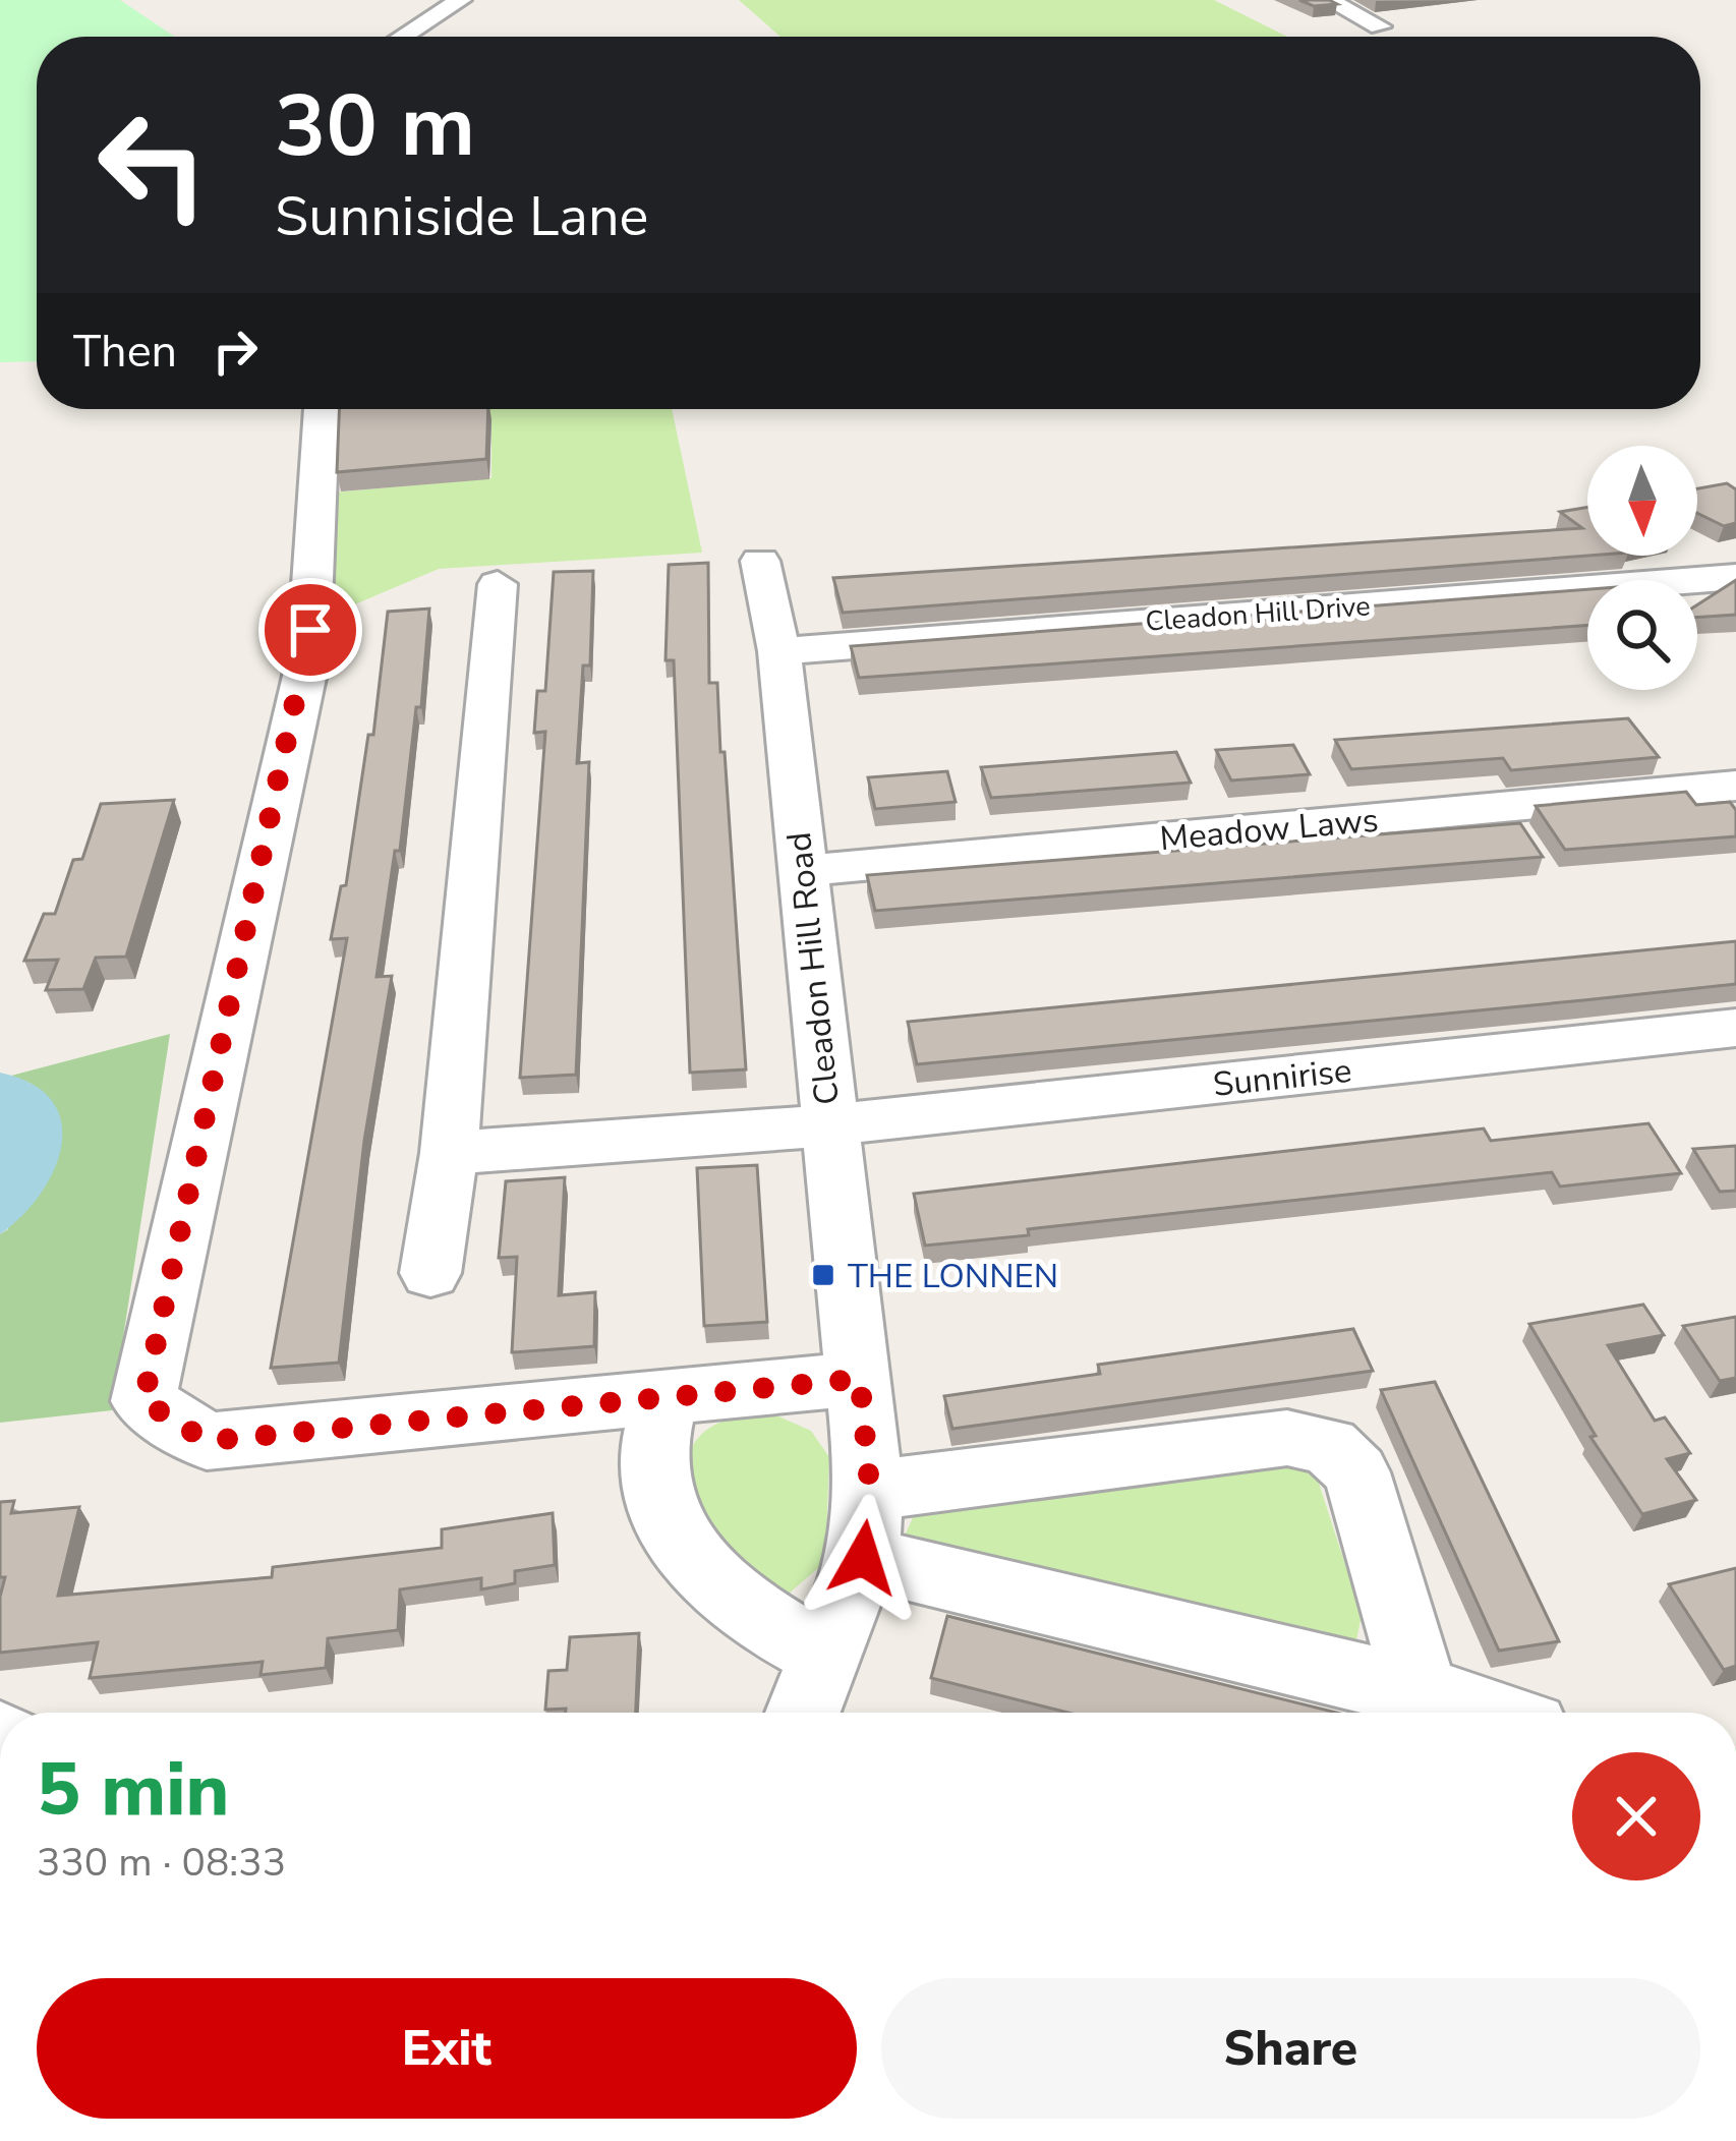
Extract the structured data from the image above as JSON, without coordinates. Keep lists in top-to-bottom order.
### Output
{
  "streets": {
    "street": [
      "Cleadon Hill Drive",
      "Meadow Laws",
      "Cleadon Hill Road",
      "Sunnirise"
    ]
  },
  "crossings": [
    ["Cleadon Hill Drive", "Cleadon Hill Road"],
    ["Meadow Laws", "Cleadon Hill Road"],
    ["Cleadon Hill Road", "Sunnirise"]
  ],
  "places": {
    "transit": ["THE LONNEN"]
  },
  "north": "bottom",
  "page": {
    "turn": ["30 m", "Sunniside Lane"],
    "then": "Then",
    "heading": ["5 min", "330 m · 08:33"],
    "buttons": ["Exit", "Share"]
  }
}
